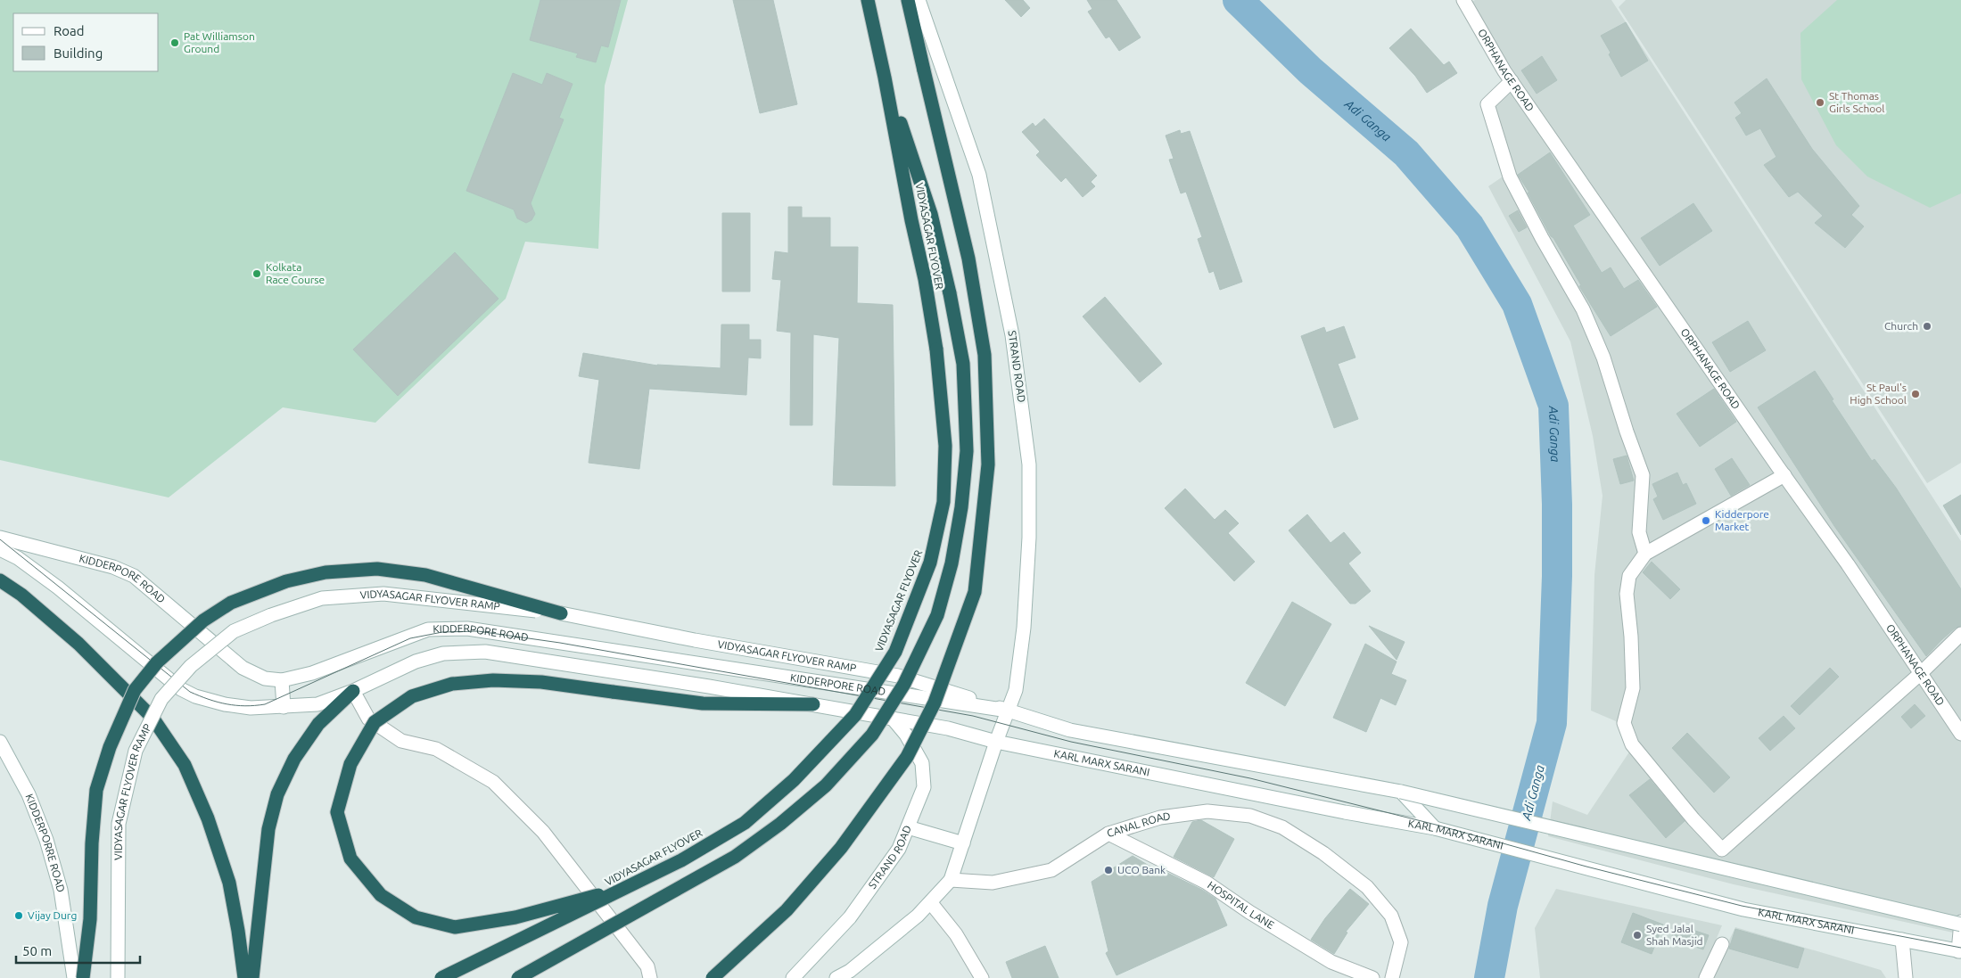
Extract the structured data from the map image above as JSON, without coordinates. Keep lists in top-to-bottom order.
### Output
{
  "streets": {
    "highway": ["VIDYASAGAR FLYOVER"],
    "main road": [
      "ORPHANAGE ROAD",
      "STRAND ROAD",
      "KIDDERPORE ROAD",
      "VIDYASAGAR FLYOVER RAMP",
      "KARL MARX SARANI",
      "CANAL ROAD",
      "KIDDERPORRE ROAD",
      "HOSPITAL LANE"
    ]
  },
  "crossings": [
    ["STRAND ROAD", "KIDDERPORE ROAD"],
    ["STRAND ROAD", "VIDYASAGAR FLYOVER RAMP"],
    ["STRAND ROAD", "KARL MARX SARANI"],
    ["STRAND ROAD", "CANAL ROAD"],
    ["KIDDERPORE ROAD", "VIDYASAGAR FLYOVER RAMP"],
    ["KIDDERPORE ROAD", "KARL MARX SARANI"],
    ["CANAL ROAD", "HOSPITAL LANE"]
  ],
  "water": ["Adi Ganga"],
  "places": [
    "Pat Williamson Ground",
    "St Thomas Girls School",
    "Kolkata Race Course",
    "Church",
    "St Paul's High School",
    "Kidderpore Market",
    "UCO Bank",
    "Vijay Durg",
    "Syed Jalal Shah Masjid"
  ],
  "legend": ["Road", "Building"],
  "scale_bar": "50 m"
}
